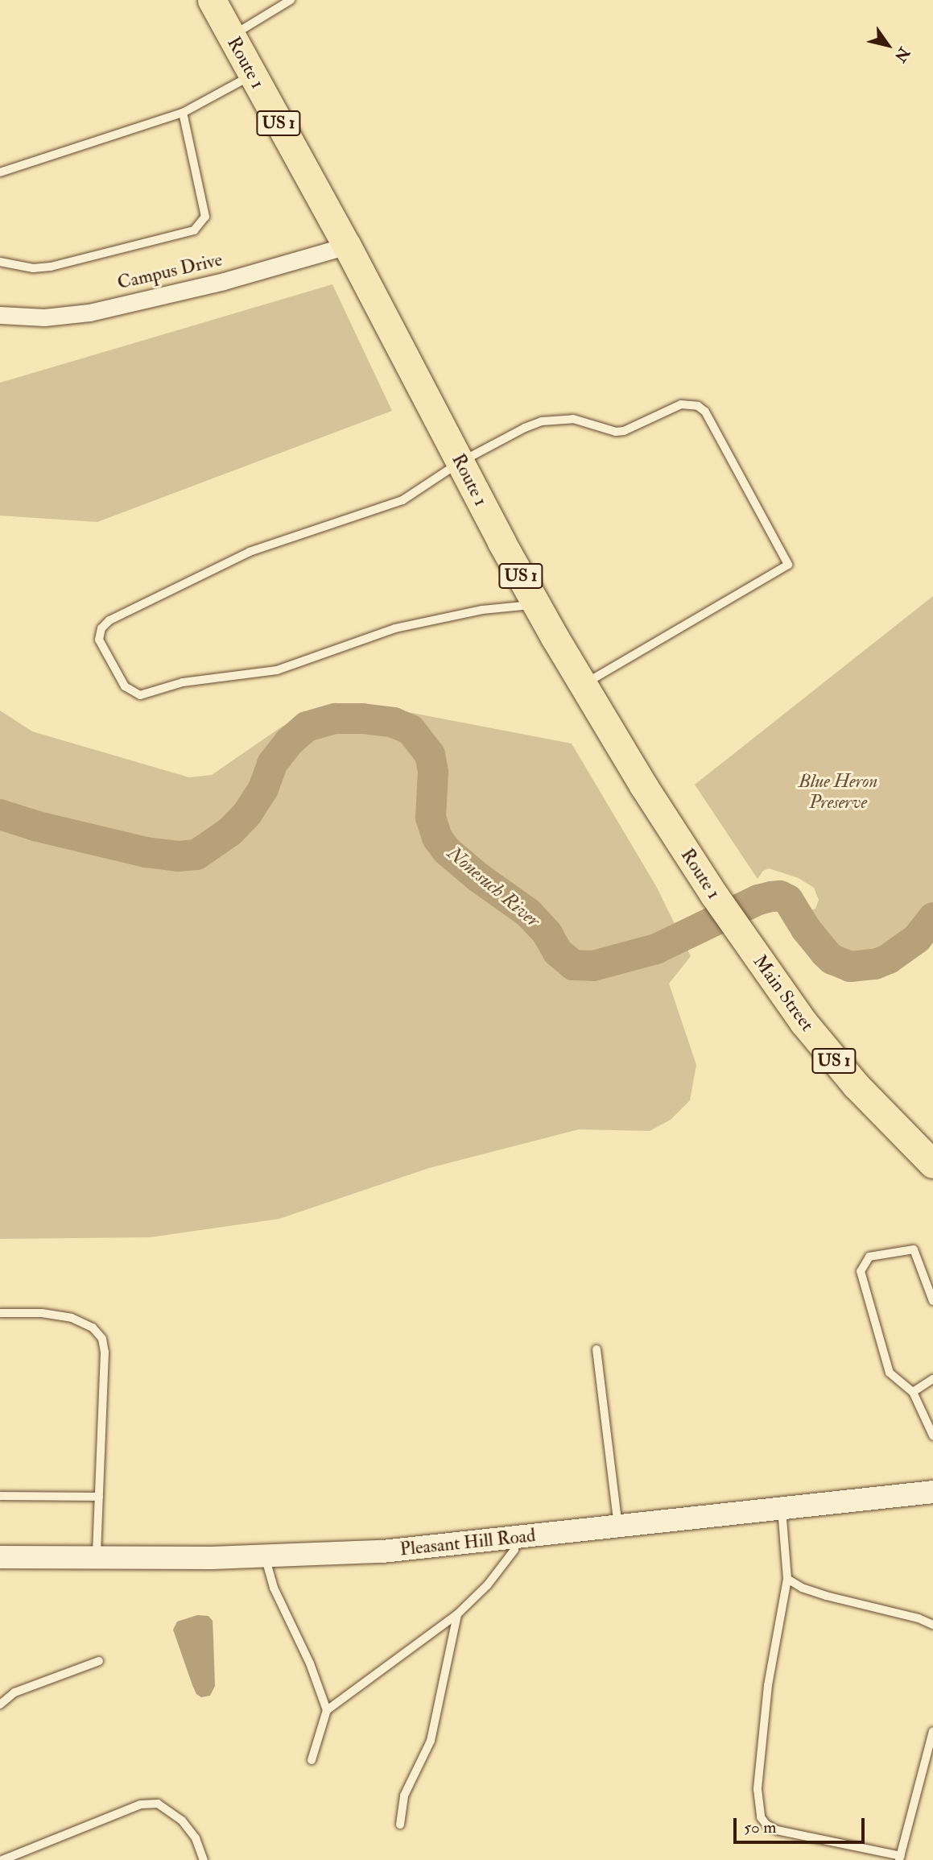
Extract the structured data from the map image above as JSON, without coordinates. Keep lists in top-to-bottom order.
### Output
{
  "streets": {
    "main road": ["Route 1", "US 1", "Main Street"],
    "street": ["Campus Drive", "Pleasant Hill Road"]
  },
  "crossings": [
    ["Route 1", "Campus Drive"],
    ["Route 1", "Main Street"]
  ],
  "water": ["Nonesuch River"],
  "parks": ["Blue Heron Preserve"],
  "scale_bar": "50 m",
  "north": "bottom right"
}
